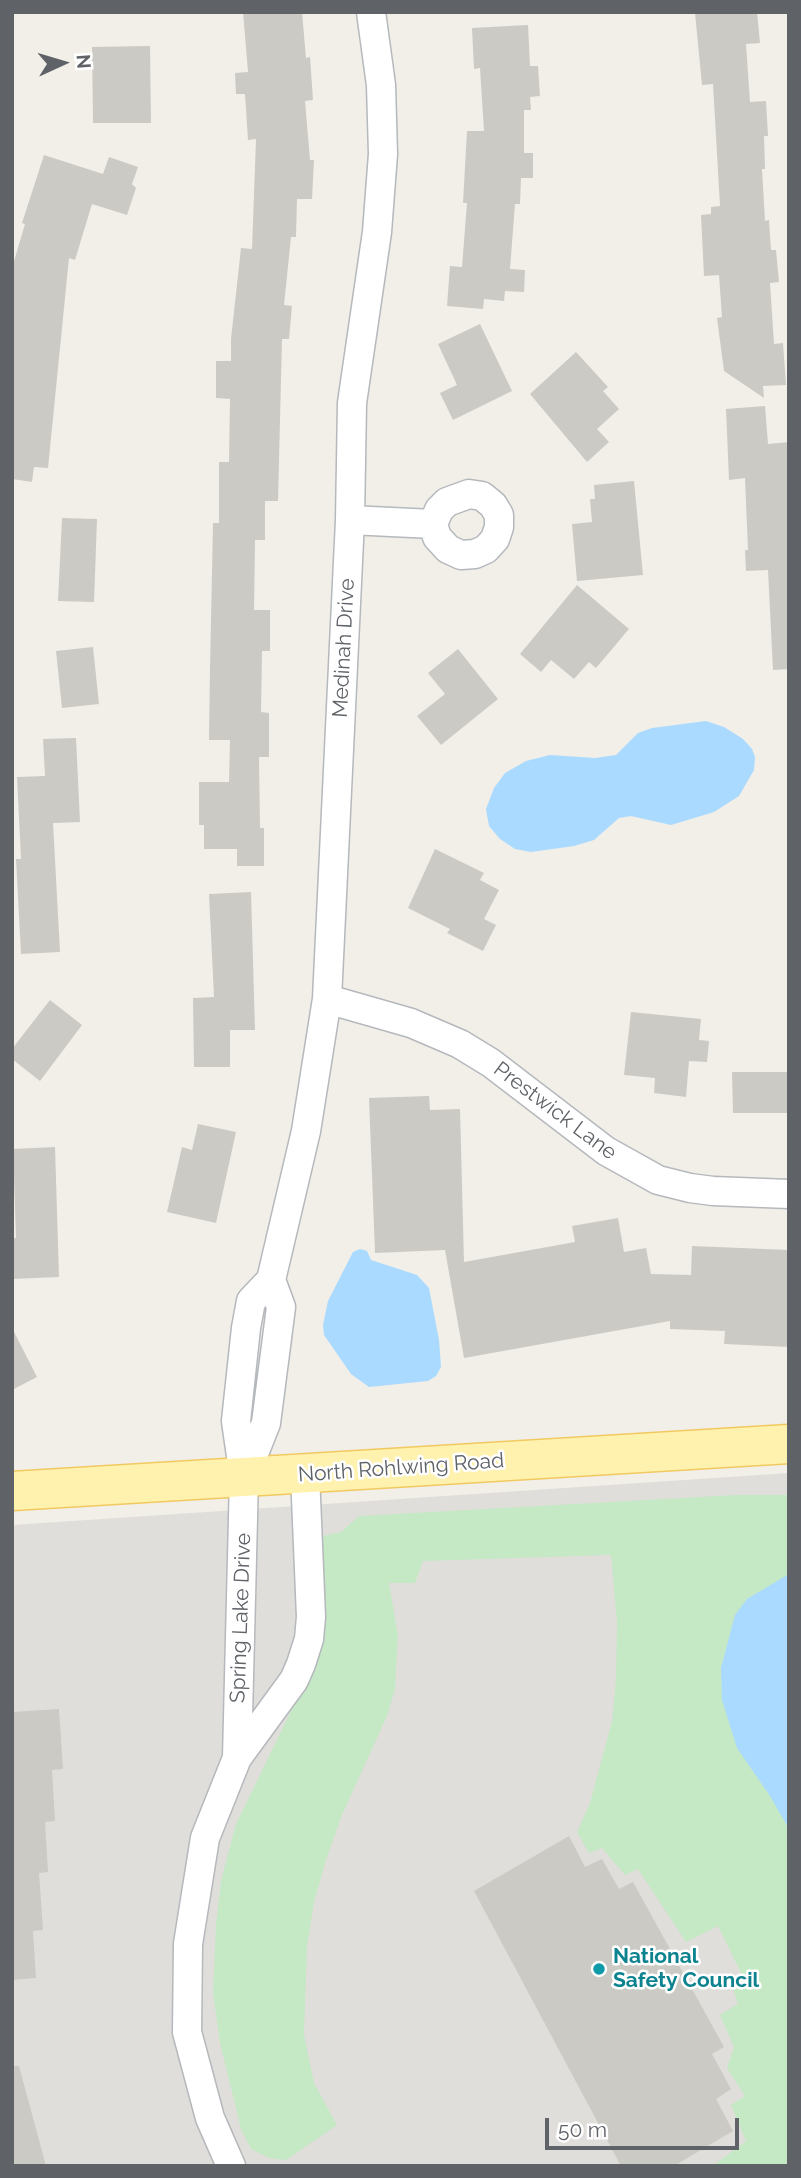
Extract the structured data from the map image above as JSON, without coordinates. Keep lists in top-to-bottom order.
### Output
{
  "streets": {
    "main road": ["North Rohlwing Road"],
    "street": ["Medinah Drive", "Prestwick Lane", "Spring Lake Drive"]
  },
  "crossings": [
    ["Medinah Drive", "Prestwick Lane"],
    ["Medinah Drive", "North Rohlwing Road"],
    ["Medinah Drive", "Spring Lake Drive"],
    ["North Rohlwing Road", "Spring Lake Drive"]
  ],
  "places": ["National Safety Council"],
  "scale_bar": "50 m",
  "north": "right"
}
